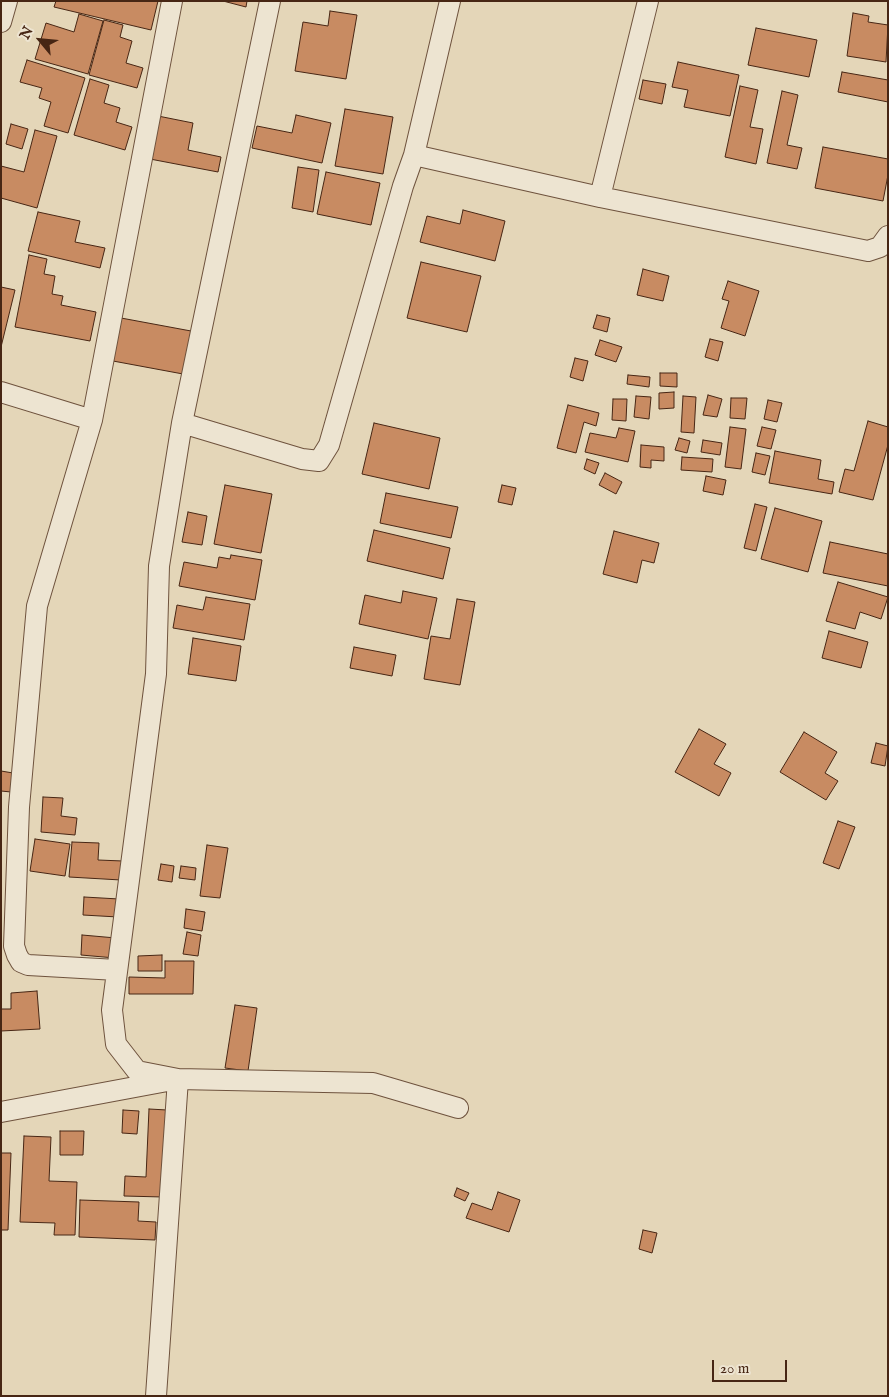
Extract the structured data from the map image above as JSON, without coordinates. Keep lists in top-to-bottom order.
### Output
{
  "scale_bar": "20 m",
  "north": "top left"
}
